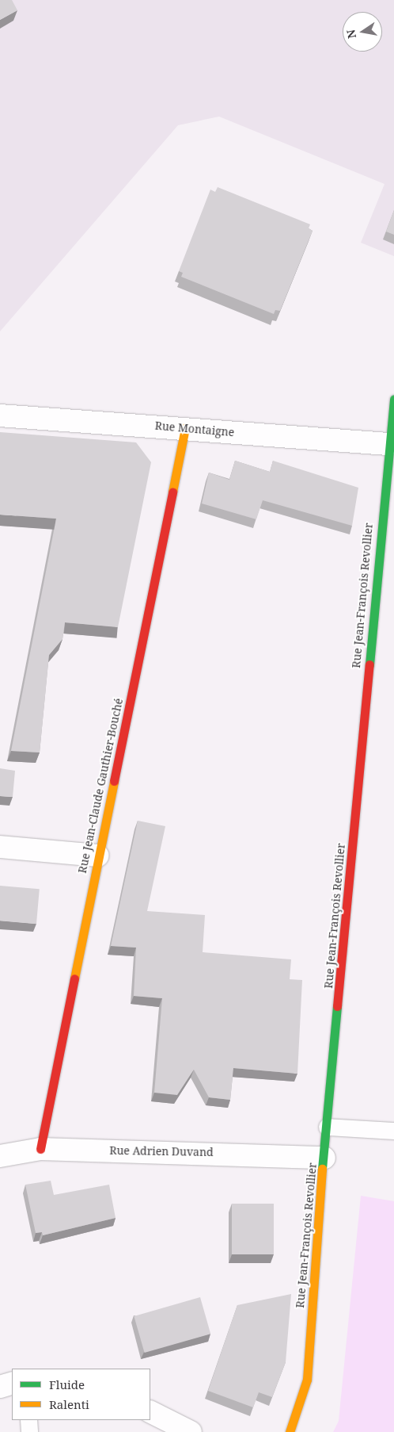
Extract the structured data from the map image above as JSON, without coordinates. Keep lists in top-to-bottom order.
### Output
{
  "streets": {
    "street": [
      "Rue Montaigne",
      "Rue Jean-François Revollier",
      "Rue Jean-Claude Gauthier-Bouché",
      "Rue Adrien Duvand"
    ]
  },
  "crossings": [
    ["Rue Montaigne", "Rue Jean-François Revollier"],
    ["Rue Montaigne", "Rue Jean-Claude Gauthier-Bouché"],
    ["Rue Jean-François Revollier", "Rue Adrien Duvand"],
    ["Rue Jean-Claude Gauthier-Bouché", "Rue Adrien Duvand"]
  ],
  "legend": ["Fluide", "Ralenti"],
  "north": "left"
}
